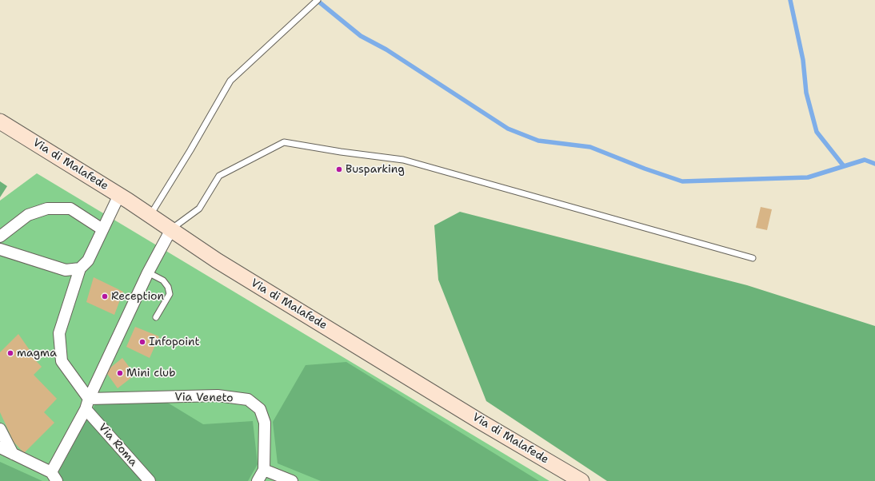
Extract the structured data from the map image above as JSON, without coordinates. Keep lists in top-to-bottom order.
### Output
{
  "streets": {
    "street": ["Via di Malafede", "Via Veneto", "Via Roma"]
  },
  "crossings": [
    ["Via Veneto", "Via Roma"]
  ],
  "places": [
    "Busparking",
    "Reception",
    "Infopoint",
    "magma",
    "Mini club"
  ]
}
